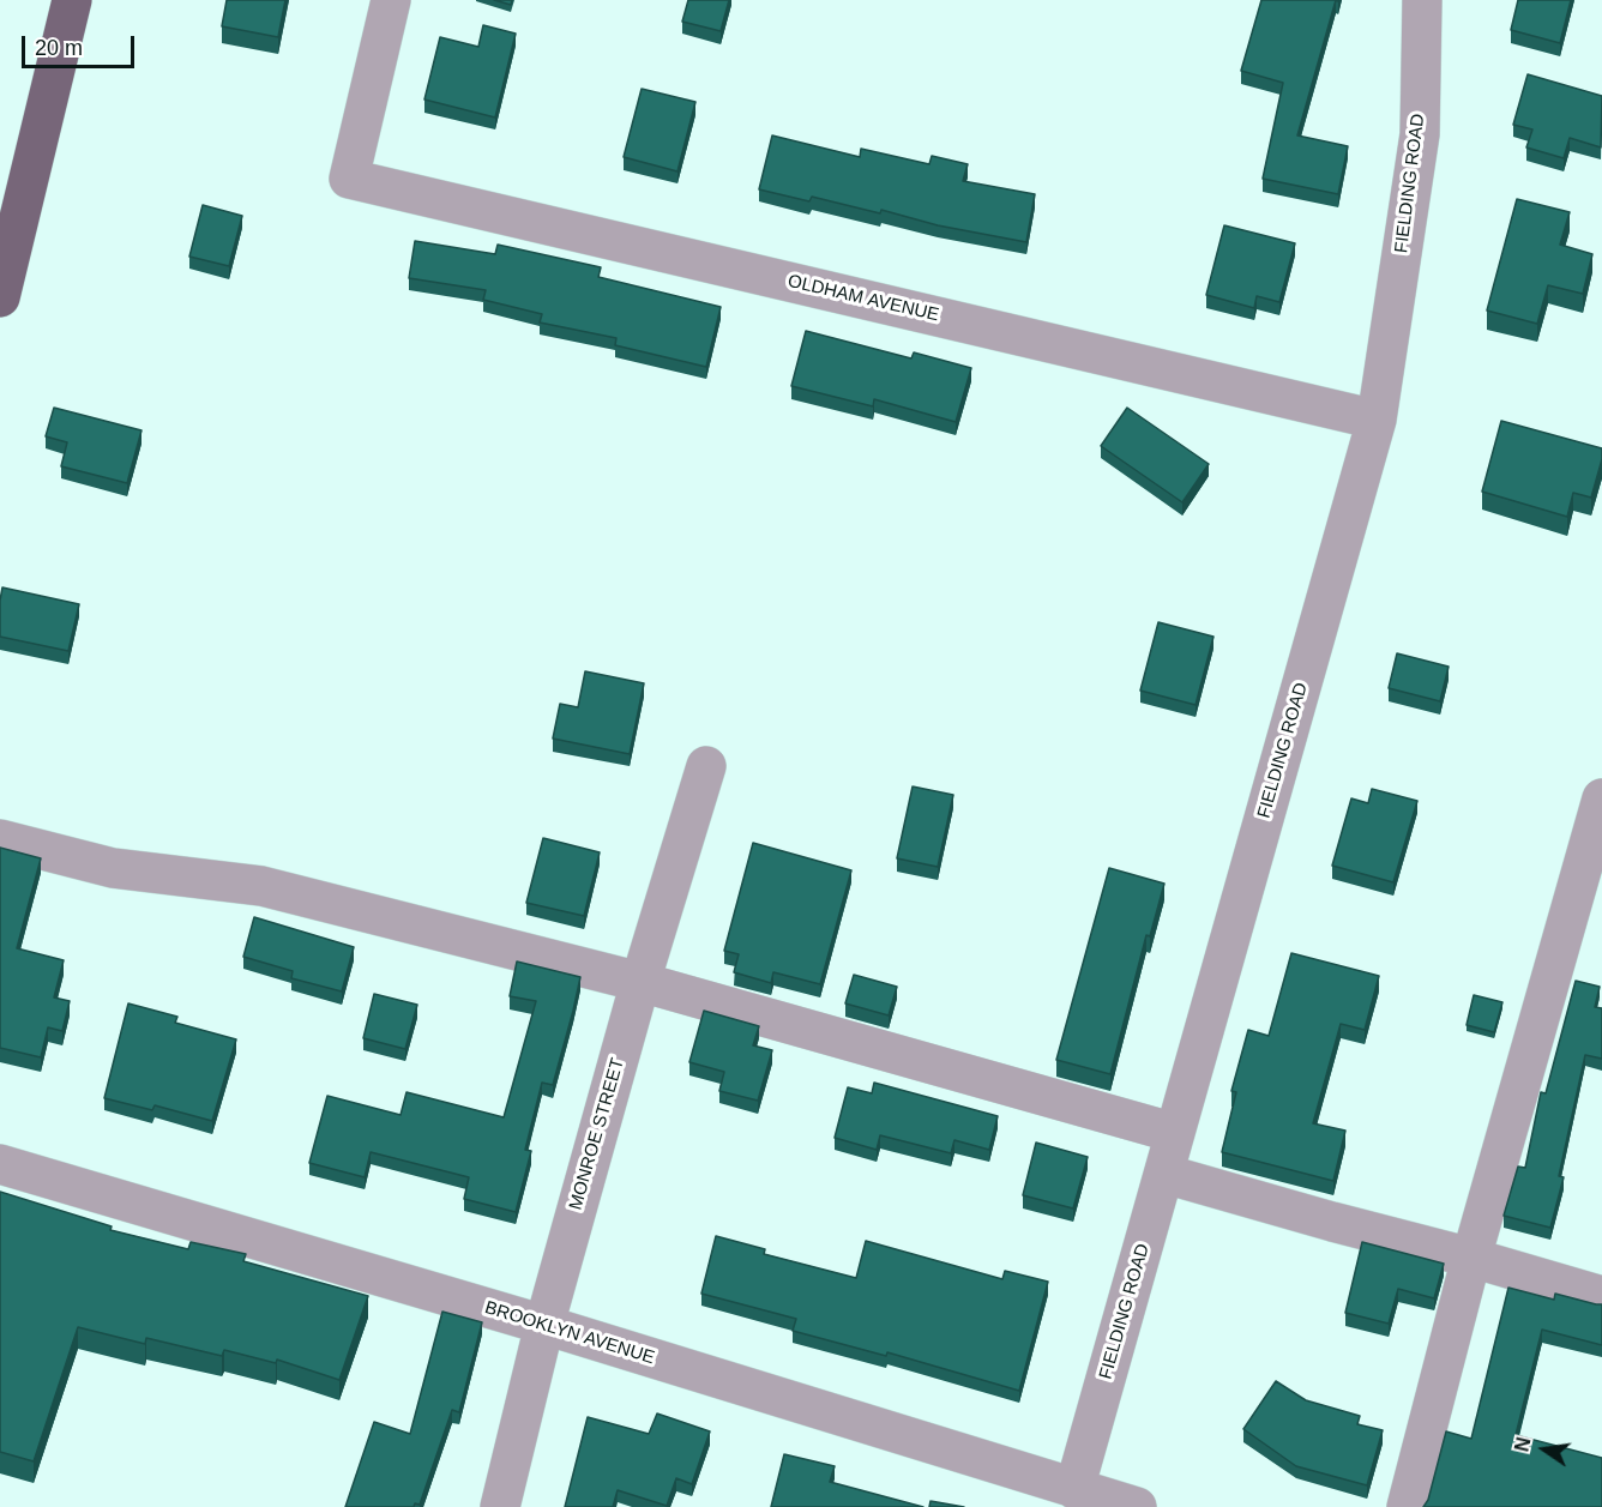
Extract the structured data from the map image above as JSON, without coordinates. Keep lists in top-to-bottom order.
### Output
{
  "streets": {
    "street": [
      "FIELDING ROAD",
      "OLDHAM AVENUE",
      "MONROE STREET",
      "BROOKLYN AVENUE"
    ]
  },
  "crossings": [
    ["FIELDING ROAD", "OLDHAM AVENUE"],
    ["FIELDING ROAD", "BROOKLYN AVENUE"],
    ["MONROE STREET", "BROOKLYN AVENUE"]
  ],
  "scale_bar": "20 m",
  "north": "left"
}
